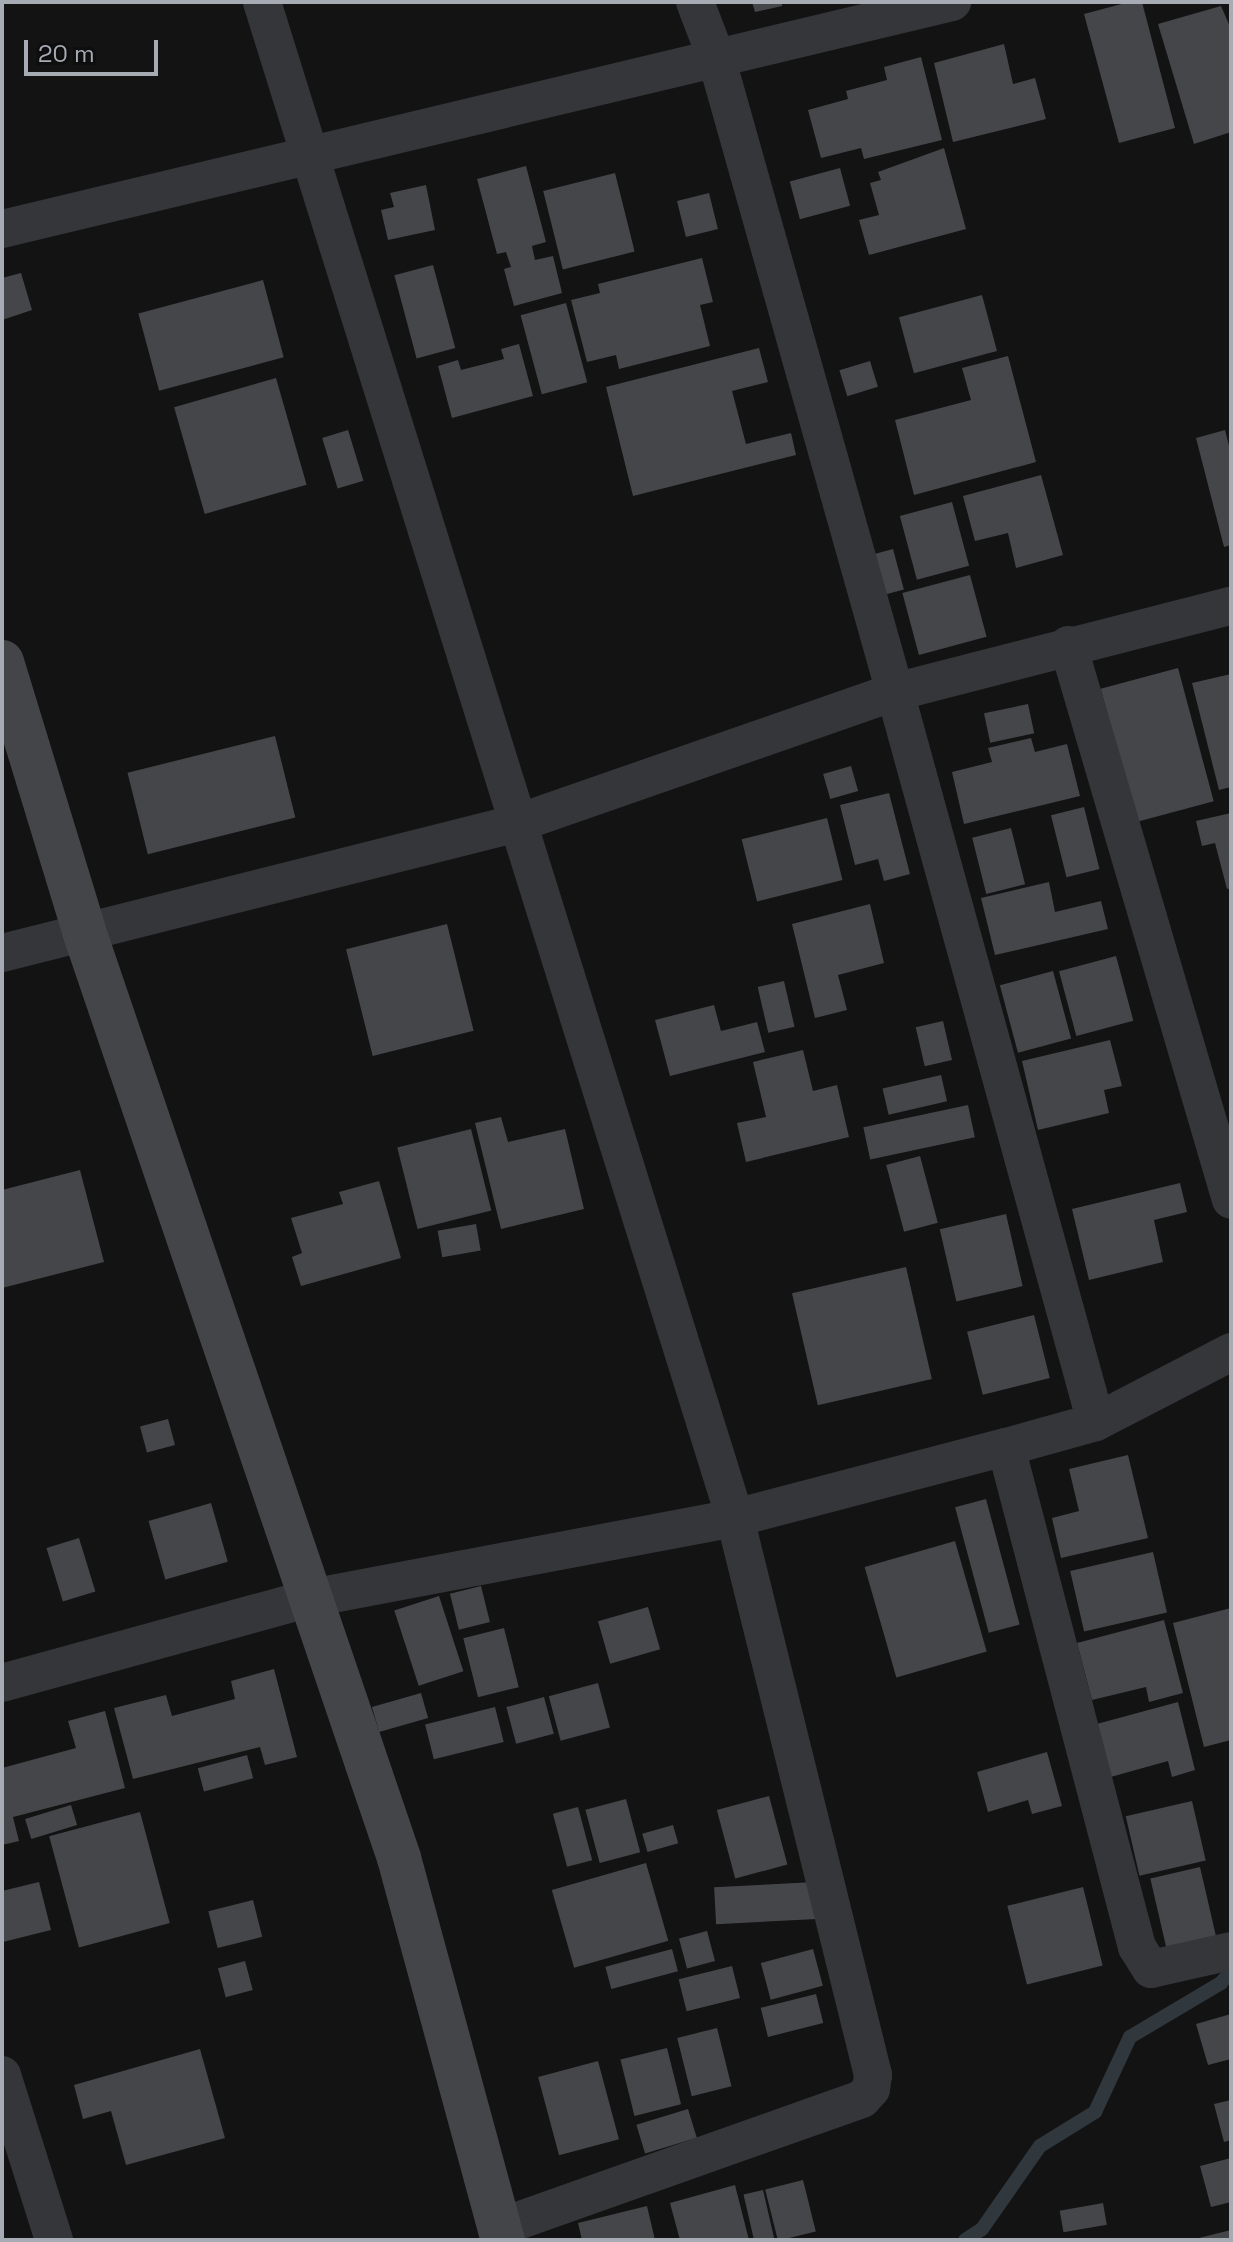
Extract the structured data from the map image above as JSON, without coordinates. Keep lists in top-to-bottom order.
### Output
{
  "scale_bar": "20 m"
}
